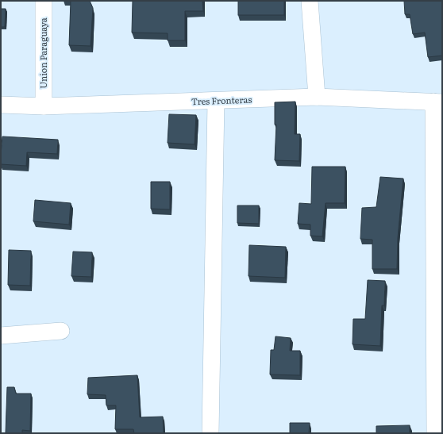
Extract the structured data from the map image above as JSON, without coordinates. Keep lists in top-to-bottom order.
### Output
{
  "streets": {
    "street": ["Union Paraguaya", "Tres Fronteras"]
  },
  "crossings": [
    ["Union Paraguaya", "Tres Fronteras"]
  ]
}
